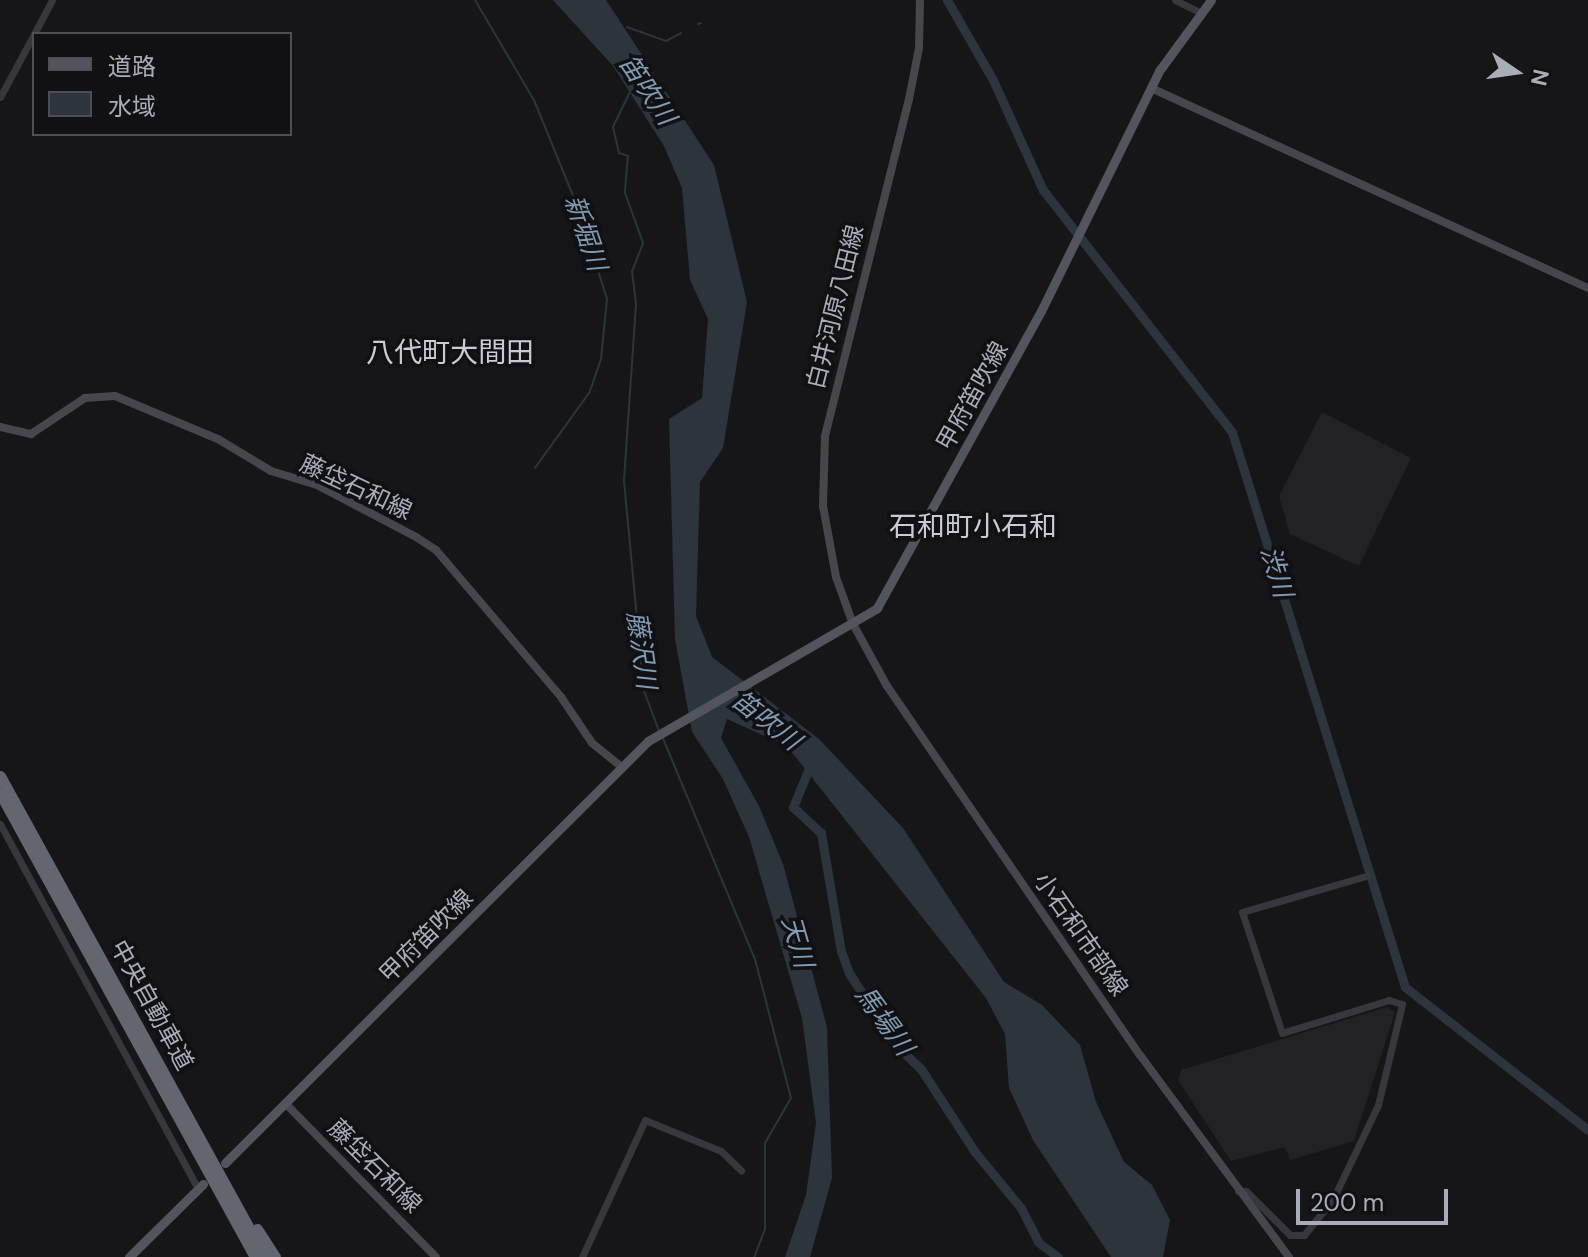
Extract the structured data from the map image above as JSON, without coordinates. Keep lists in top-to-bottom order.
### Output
{
  "streets": {
    "highway": ["中央自動車道"],
    "main road": [
      "白井河原八田線",
      "甲府笛吹線",
      "藤垈石和線",
      "小石和市部線"
    ]
  },
  "crossings": [
    ["白井河原八田線", "甲府笛吹線"],
    ["白井河原八田線", "小石和市部線"],
    ["甲府笛吹線", "藤垈石和線"],
    ["甲府笛吹線", "小石和市部線"]
  ],
  "districts": ["八代町大間田", "石和町小石和"],
  "water": [
    "笛吹川",
    "新堀川",
    "渋川",
    "藤沢川",
    "天川",
    "馬場川"
  ],
  "legend": ["道路", "水域"],
  "scale_bar": "200 m",
  "north": "right"
}
